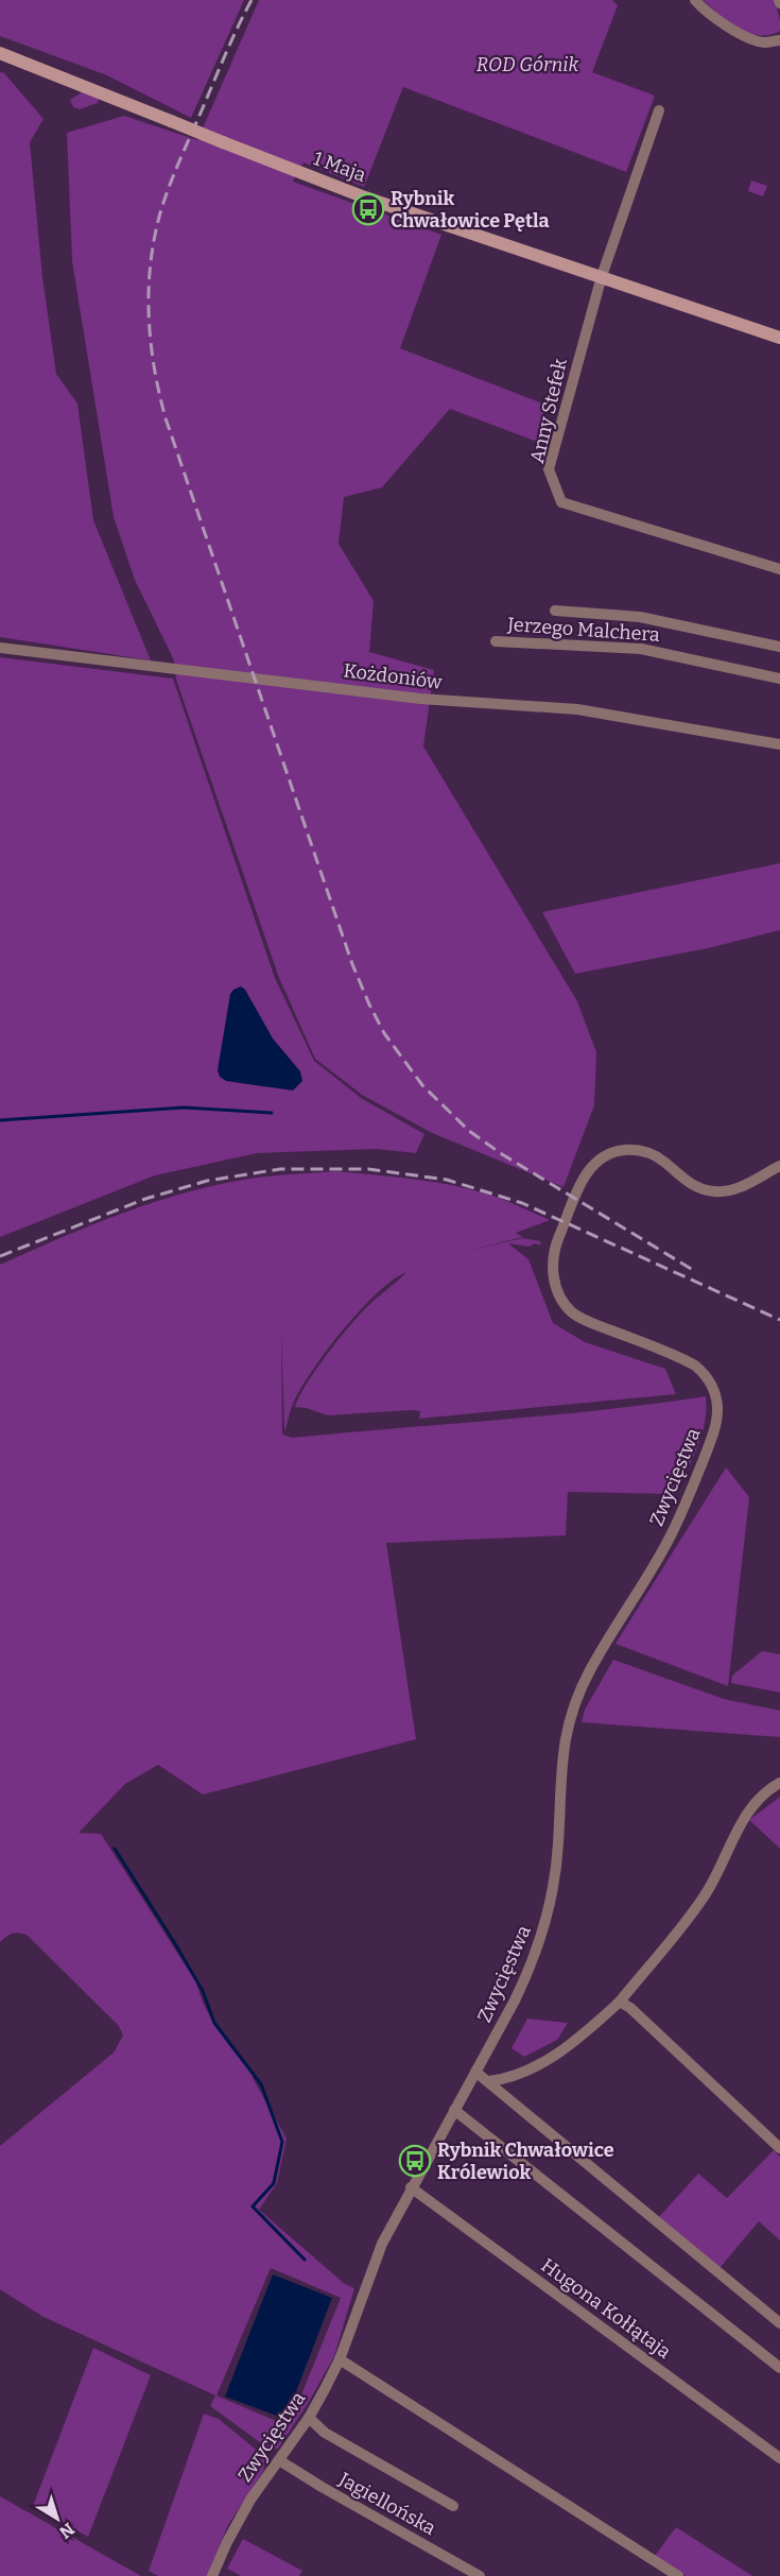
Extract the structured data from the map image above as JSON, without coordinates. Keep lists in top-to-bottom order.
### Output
{
  "streets": {
    "main road": ["1 Maja"],
    "street": [
      "Anny Stefek",
      "Jerzego Malchera",
      "Kożdoniów",
      "Zwycięstwa",
      "Hugona Kołłątaja",
      "Jagiellońska"
    ]
  },
  "crossings": [
    ["1 Maja", "Anny Stefek"],
    ["Zwycięstwa", "Hugona Kołłątaja"],
    ["Zwycięstwa", "Jagiellońska"]
  ],
  "parks": ["ROD Górnik"],
  "places": {
    "bus stop": ["Rybnik Chwałowice Pętla", "Rybnik Chwałowice Królewiok"]
  },
  "north": "bottom right"
}
